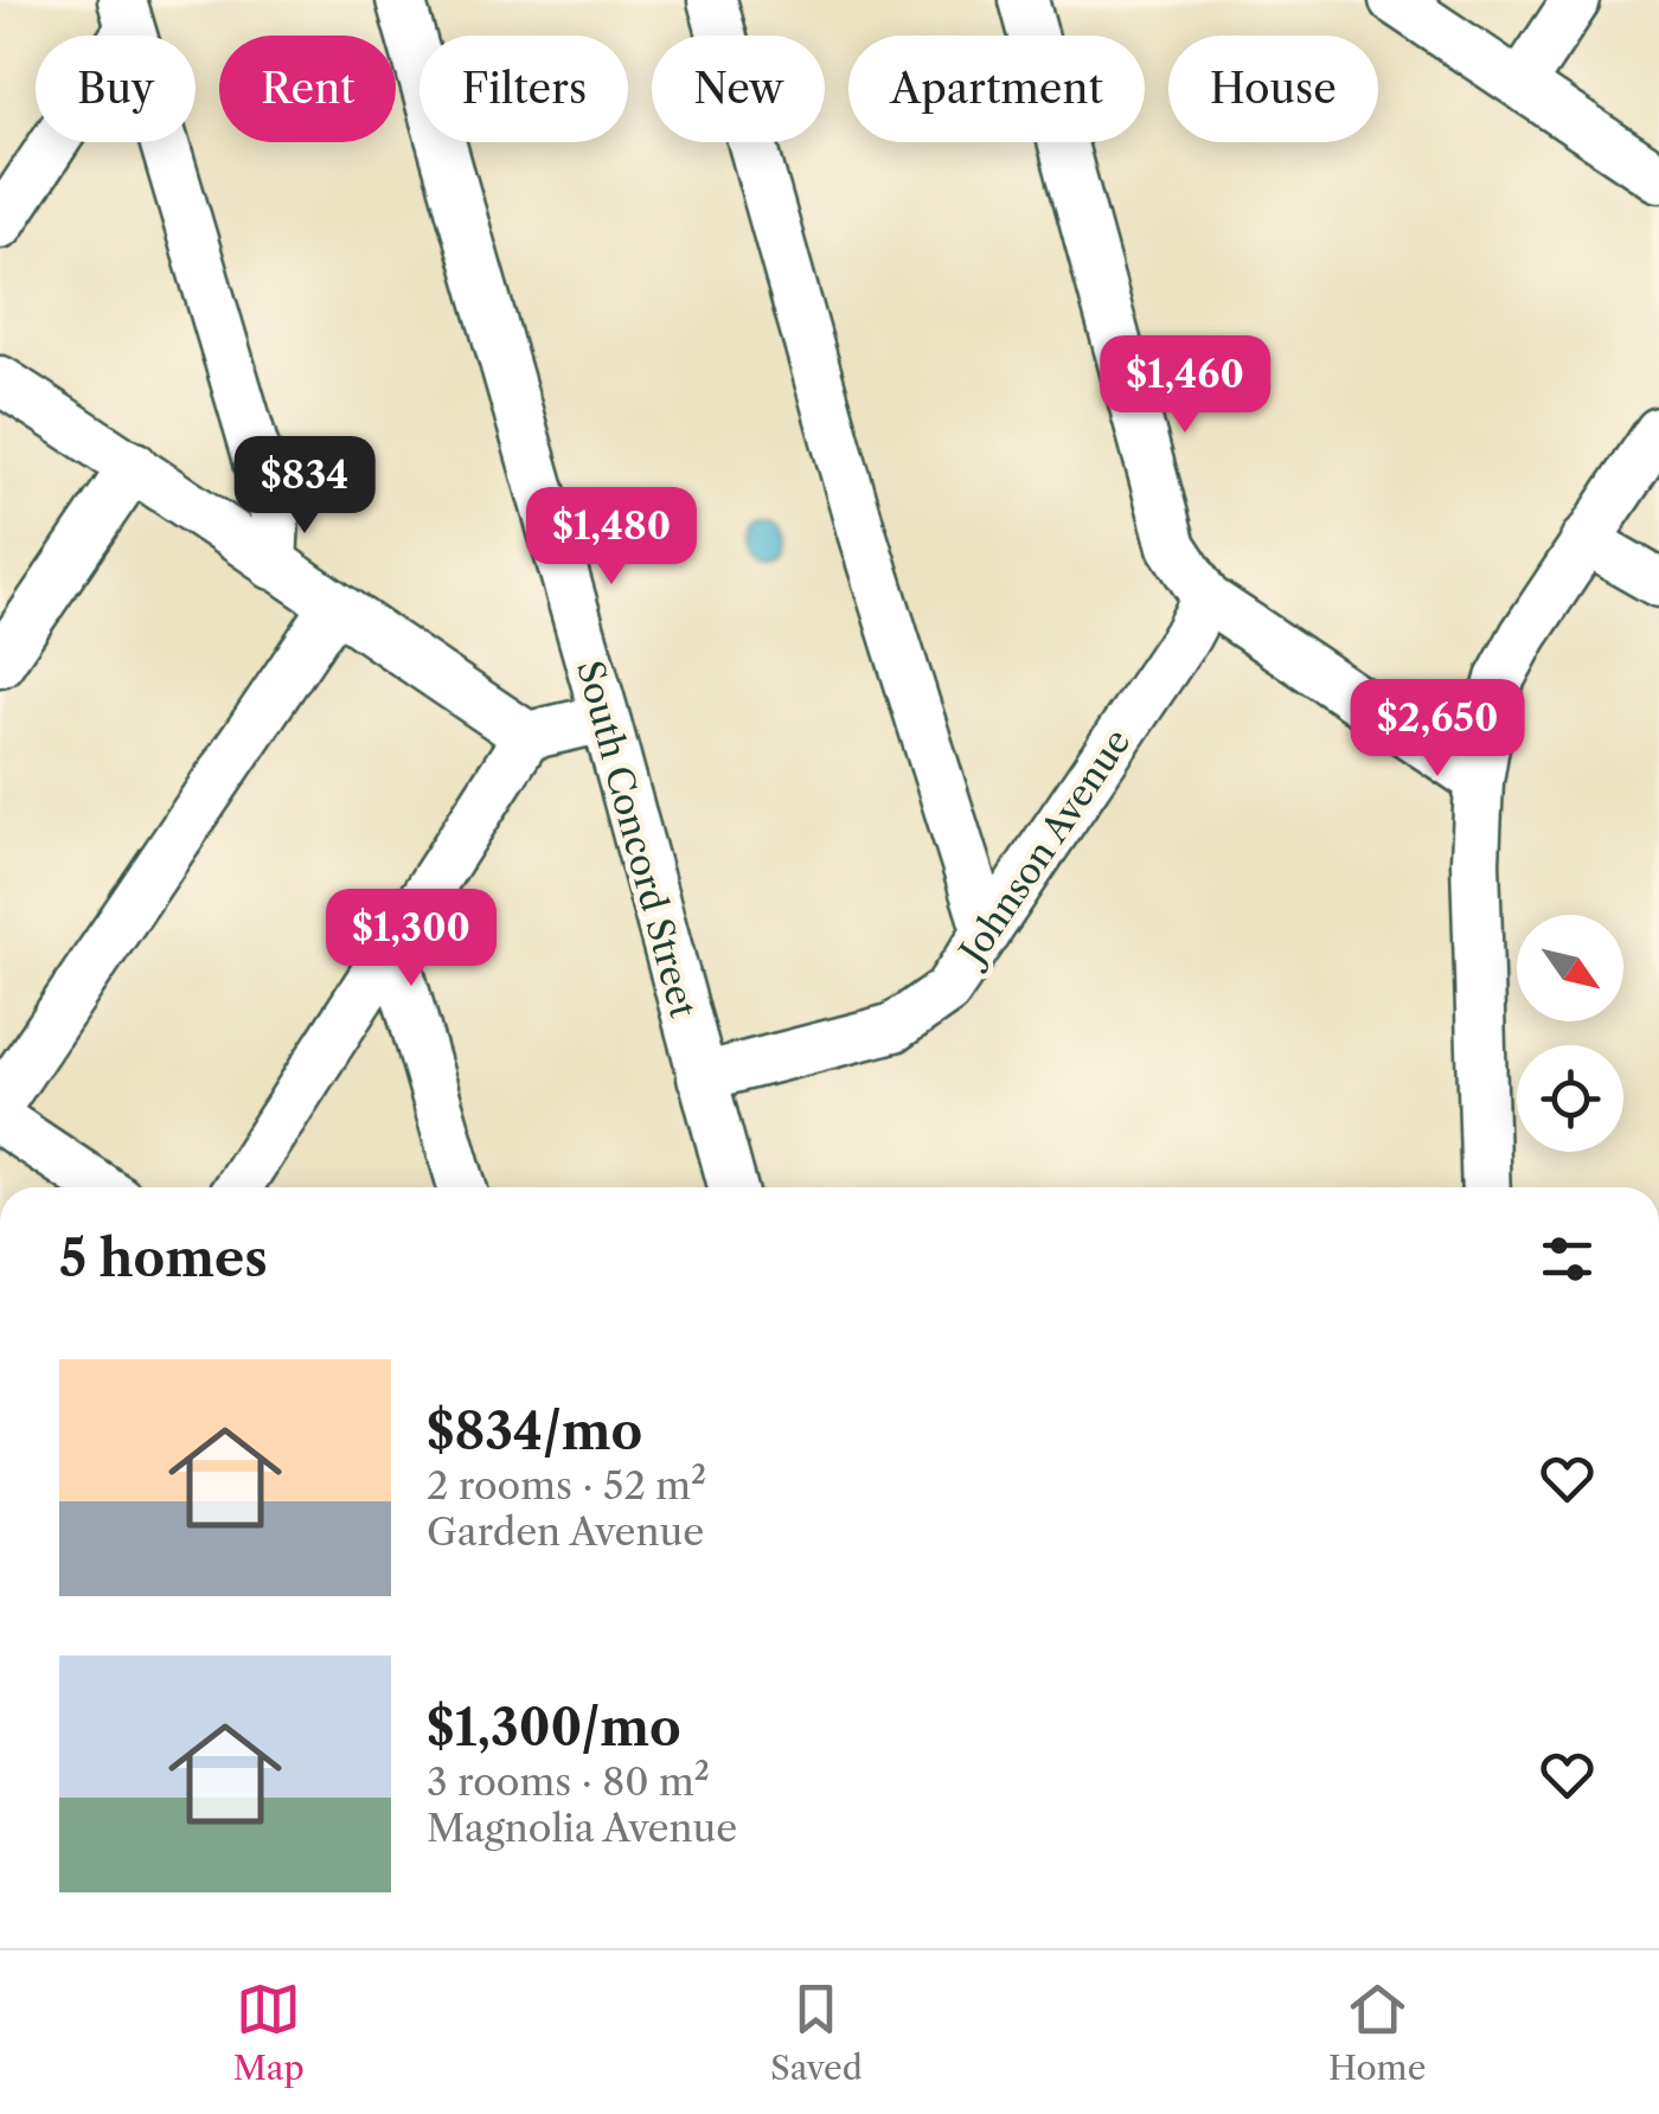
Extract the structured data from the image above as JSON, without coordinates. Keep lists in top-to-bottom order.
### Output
{
  "streets": {
    "street": ["South Concord Street", "Johnson Avenue"]
  },
  "crossings": [
    ["South Concord Street", "Johnson Avenue"]
  ],
  "north": "bottom right",
  "page": {
    "chip": [
      "Buy",
      "Rent",
      "Filters",
      "New",
      "Apartment",
      "House"
    ],
    "price": [
      "$1,460",
      "$834",
      "$1,480",
      "$2,650",
      "$1,300"
    ],
    "heading": "5 homes",
    "list": [
      {
        "name": "$834/mo",
        "note": "2 rooms · 52 m² · Garden Avenue"
      },
      {
        "name": "$1,300/mo",
        "note": "3 rooms · 80 m² · Magnolia Avenue"
      }
    ],
    "tabs": ["Map", "Saved", "Home"]
  }
}
